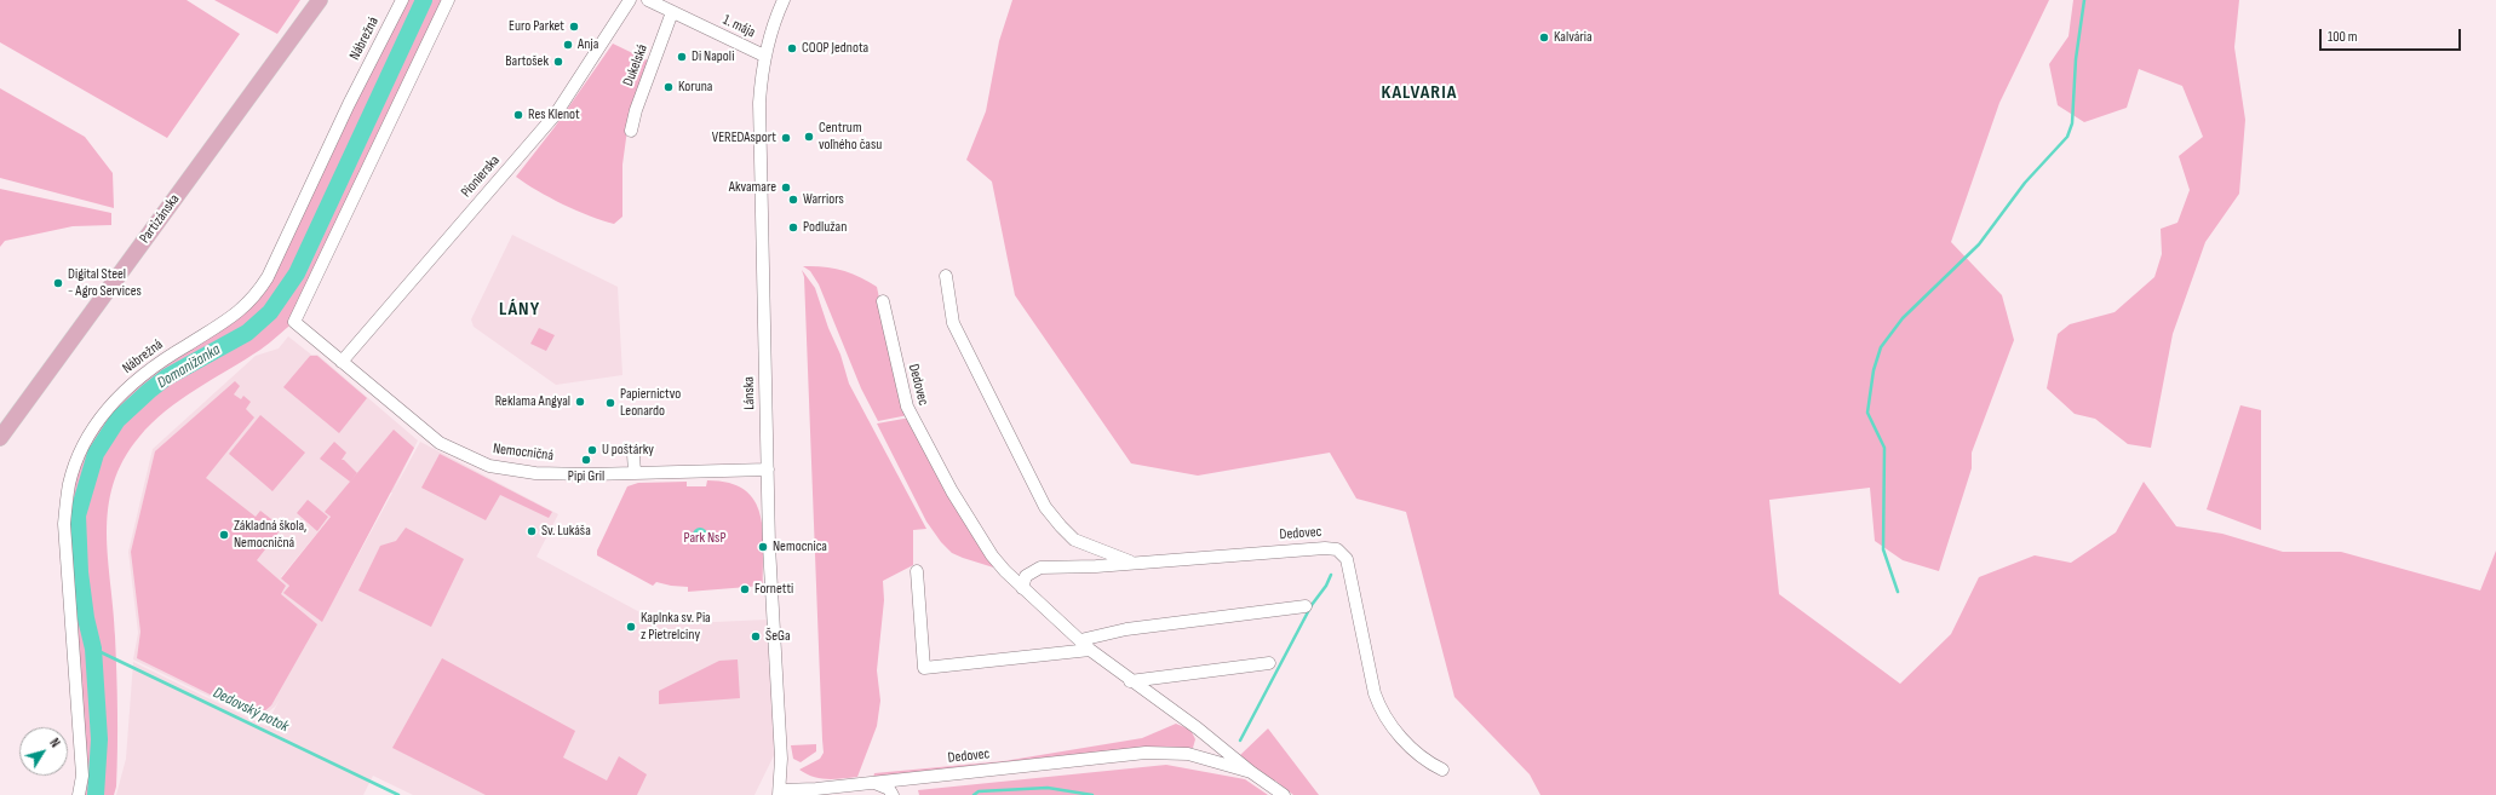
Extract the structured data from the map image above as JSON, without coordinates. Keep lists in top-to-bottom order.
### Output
{
  "streets": {
    "main road": ["Partizánska"],
    "street": [
      "1. mája",
      "Nábrežná",
      "Dukelská",
      "Pionierska",
      "Dedovec",
      "Lánska",
      "Nemocničná"
    ]
  },
  "crossings": [
    ["1. mája", "Dukelská"],
    ["1. mája", "Lánska"],
    ["Pionierska", "Nemocničná"],
    ["Dedovec", "Lánska"],
    ["Lánska", "Nemocničná"]
  ],
  "districts": ["KALVARIA", "LÁNY"],
  "water": ["Domanižanka", "Dedovský potok"],
  "parks": ["Park NsP"],
  "places": [
    "Euro Parket",
    "Kalvária",
    "Anja",
    "COOP Jednota",
    "Di Napoli",
    "Bartošek",
    "Koruna",
    "Res Klenot",
    "Centrum voľného času",
    "VEREDAsport",
    "Akvamare",
    "Warriors",
    "Podlužan",
    "Digital Steel - Agro Services",
    "Reklama Angyal",
    "Papiernictvo Leonardo",
    "U poštárky",
    "Pipi Gril",
    "Sv. Lukáša",
    "Základná škola, Nemocničná",
    "Nemocnica",
    "Fornetti",
    "Kaplnka sv. Pia z Pietrelciny",
    "ŠeGa"
  ],
  "scale_bar": "100 m",
  "north": "top right"
}
